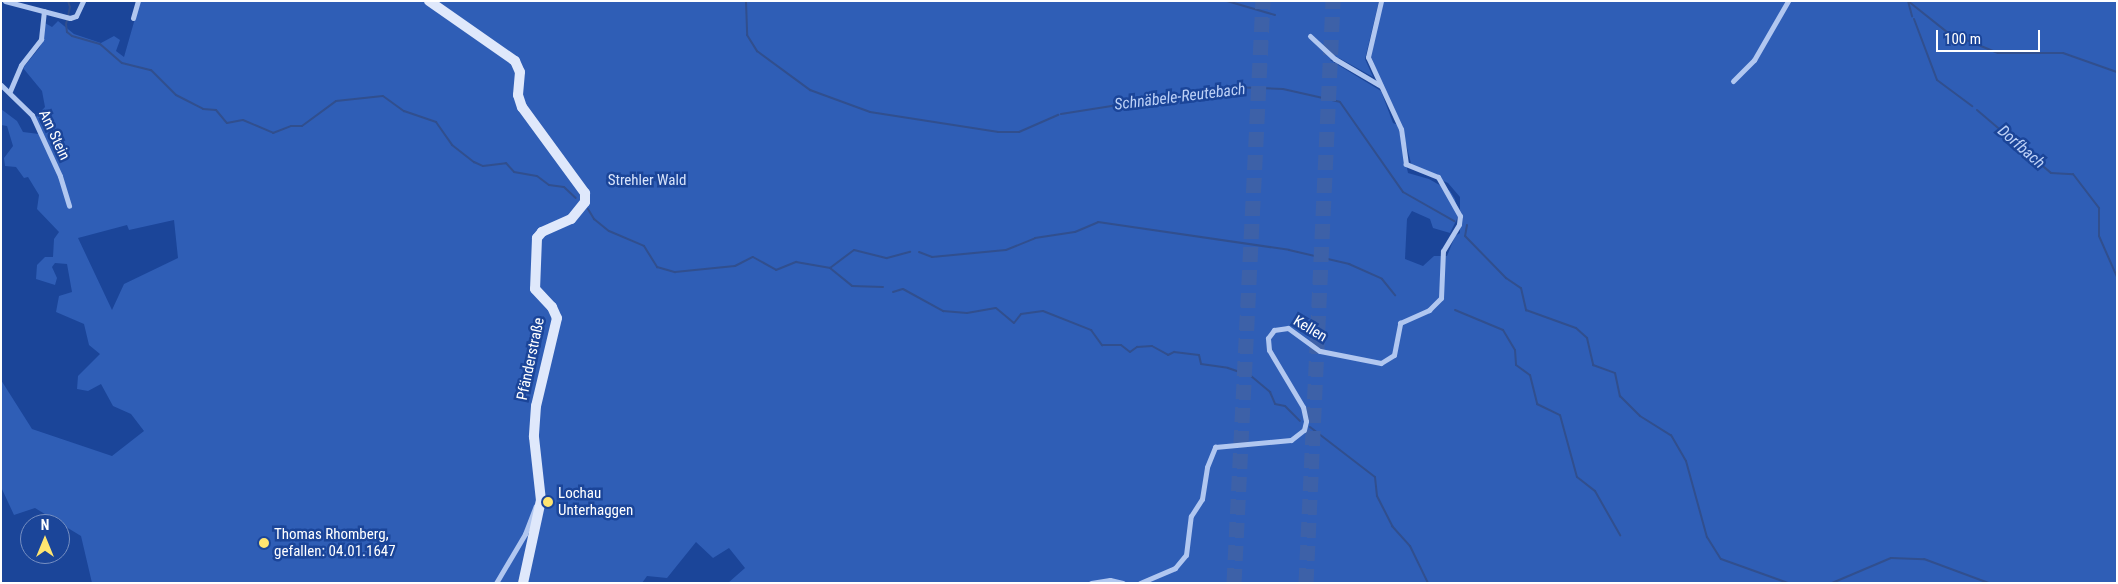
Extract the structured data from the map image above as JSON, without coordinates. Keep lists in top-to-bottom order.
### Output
{
  "streets": {
    "street": ["Am Stein", "Kellen", "Pfänderstraße"]
  },
  "water": ["Schnäbele-Reutebach", "Dorfbach"],
  "parks": ["Strehler Wald"],
  "places": ["Lochau Unterhaggen", "Thomas Rhomberg, gefallen: 04.01.1647"],
  "scale_bar": "100 m",
  "north": "top"
}
